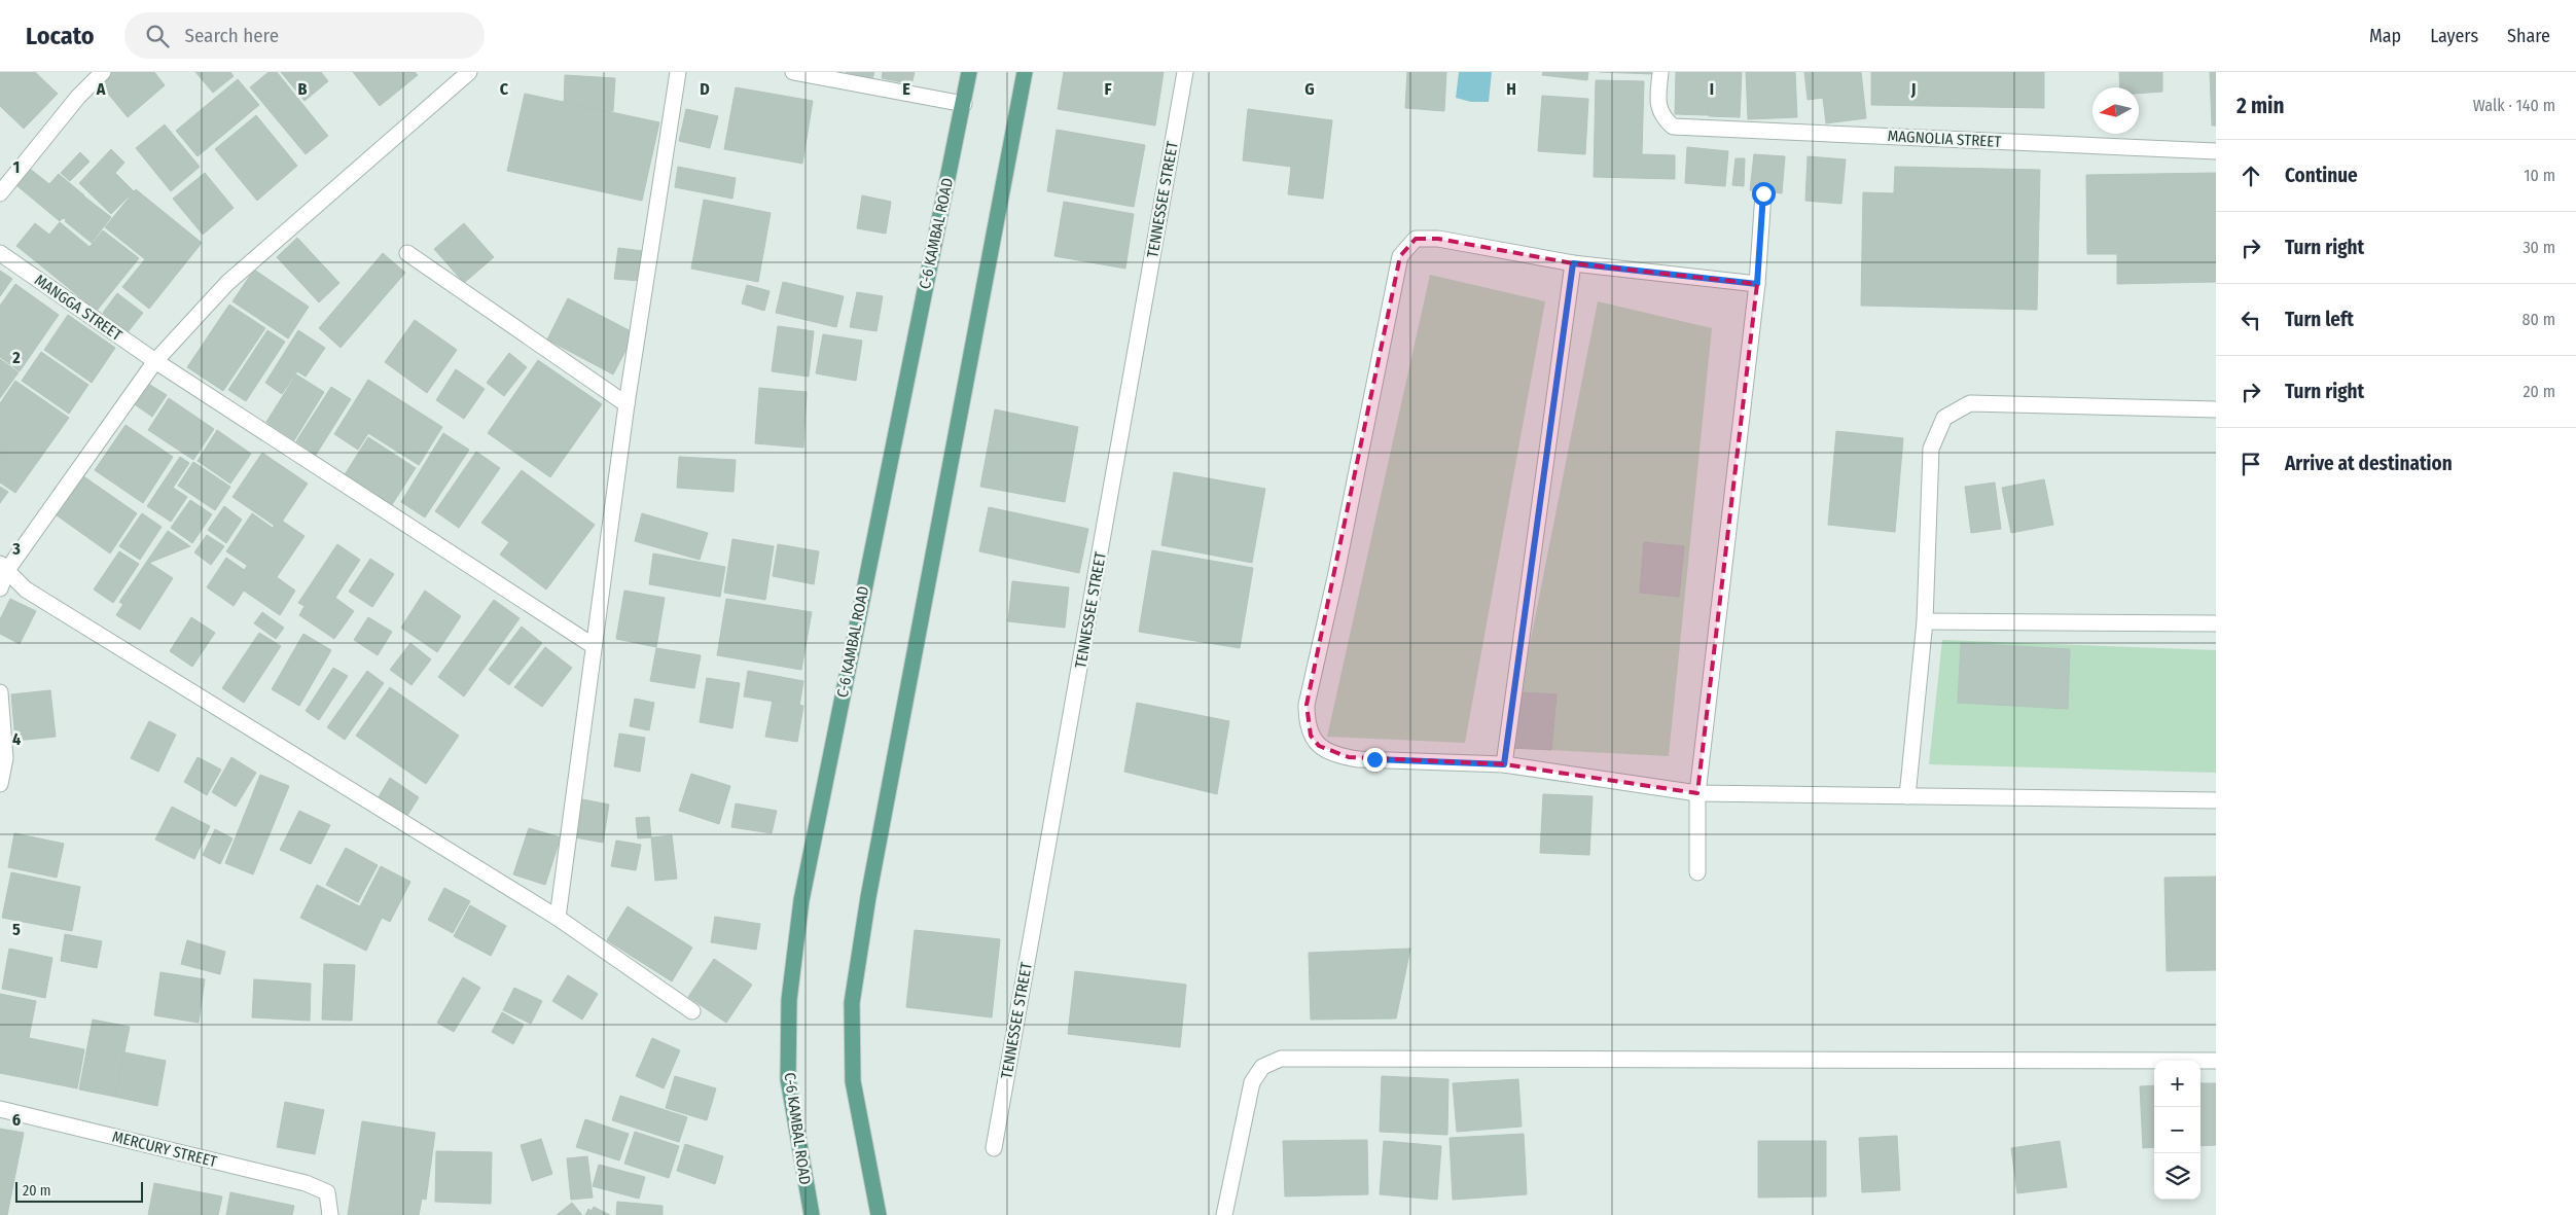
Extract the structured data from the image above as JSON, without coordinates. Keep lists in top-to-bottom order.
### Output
{
  "streets": {
    "main road": ["C-6 KAMBAL ROAD"],
    "street": [
      "MAGNOLIA STREET",
      "TENNESSEE STREET",
      "MANGGA STREET",
      "MERCURY STREET"
    ]
  },
  "scale_bar": "20 m",
  "north": "left",
  "page": {
    "header": "Locato",
    "search": "Search here",
    "nav": ["Map", "Layers", "Share"],
    "heading": ["2 min", "Walk · 140 m"],
    "list": [
      ["Continue", "10 m"],
      ["Turn right", "30 m"],
      ["Turn left", "80 m"],
      ["Turn right", "20 m"],
      "Arrive at destination"
    ],
    "map_buttons": ["+", "−"],
    "scale": "20 m"
  },
  "grid": {
    "columns": [
      "A",
      "B",
      "C",
      "D",
      "E",
      "F",
      "G",
      "H",
      "I",
      "J"
    ],
    "rows": [
      "1",
      "2",
      "3",
      "4",
      "5",
      "6"
    ]
  }
}
